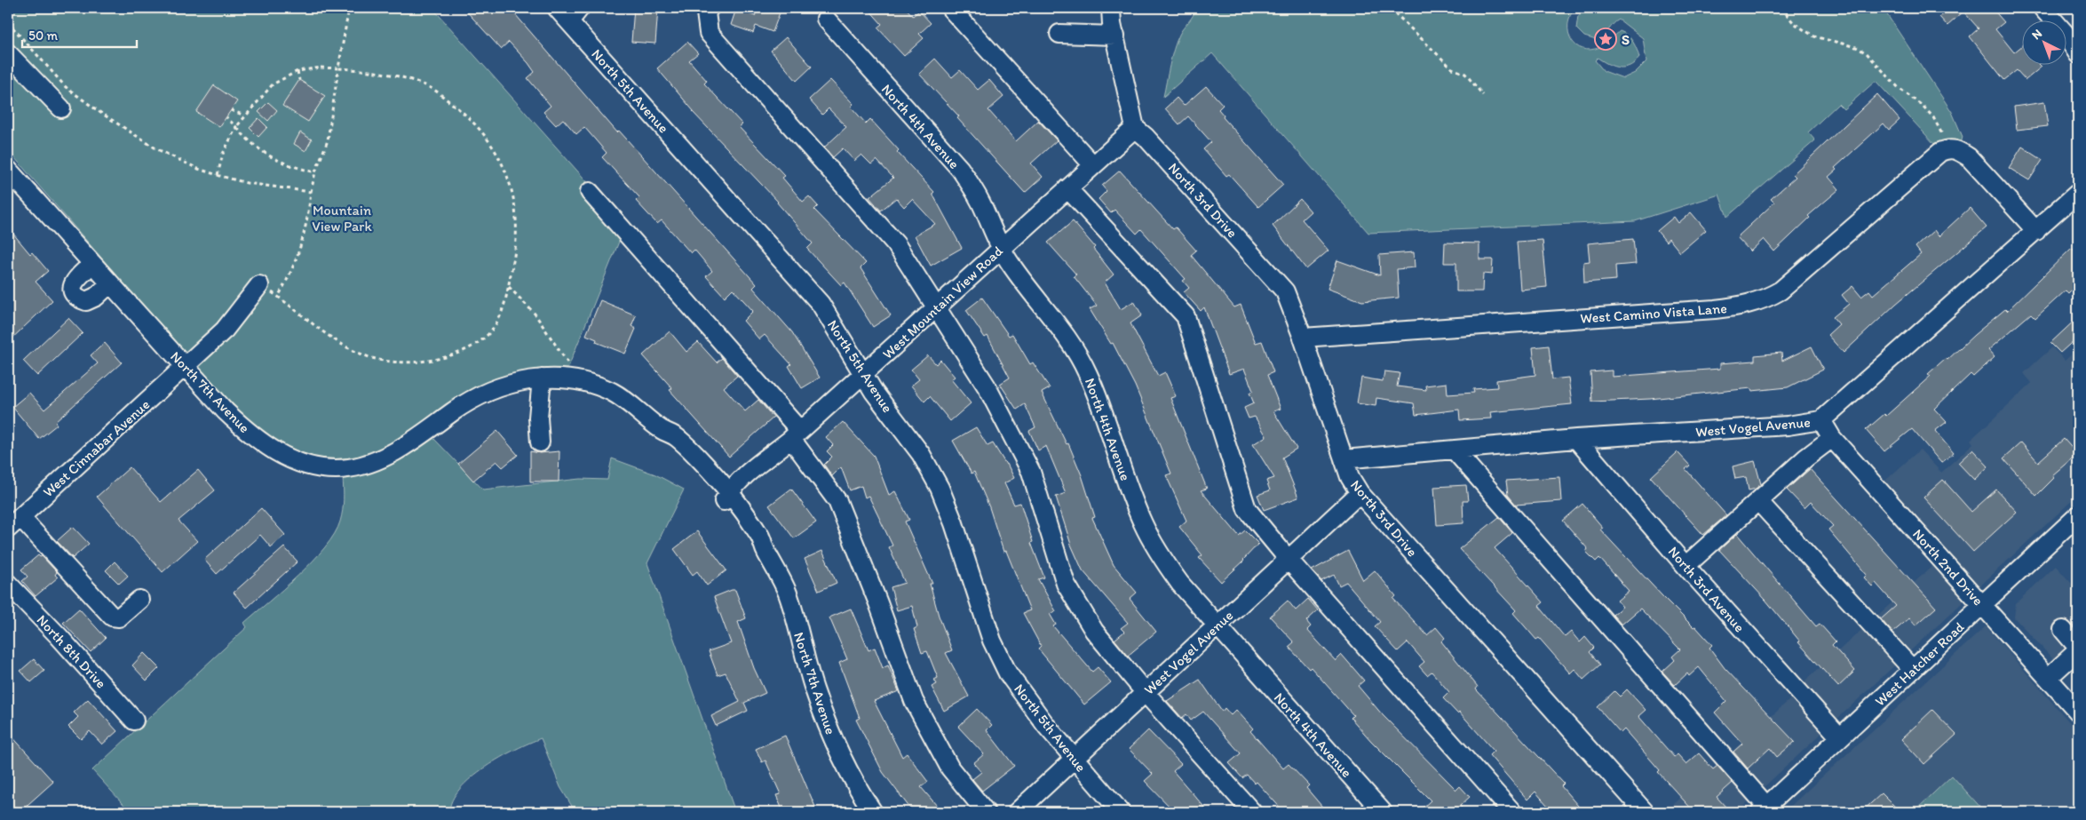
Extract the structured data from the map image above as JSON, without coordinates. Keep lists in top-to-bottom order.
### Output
{
  "streets": {
    "street": [
      "North 5th Avenue",
      "North 4th Avenue",
      "North 3rd Drive",
      "West Mountain View Road",
      "West Camino Vista Lane",
      "North 7th Avenue",
      "West Vogel Avenue",
      "West Cinnabar Avenue",
      "North 2nd Drive",
      "North 3rd Avenue",
      "North 8th Drive",
      "West Hatcher Road"
    ]
  },
  "crossings": [
    ["North 5th Avenue", "West Mountain View Road"],
    ["North 5th Avenue", "West Vogel Avenue"],
    ["North 4th Avenue", "West Mountain View Road"],
    ["North 4th Avenue", "West Vogel Avenue"],
    ["North 3rd Drive", "West Mountain View Road"],
    ["North 3rd Drive", "West Camino Vista Lane"],
    ["North 3rd Drive", "West Vogel Avenue"],
    ["West Mountain View Road", "North 7th Avenue"],
    ["North 7th Avenue", "West Cinnabar Avenue"],
    ["West Vogel Avenue", "North 2nd Drive"],
    ["West Vogel Avenue", "North 3rd Avenue"],
    ["North 2nd Drive", "West Hatcher Road"],
    ["North 3rd Avenue", "West Hatcher Road"]
  ],
  "parks": ["Mountain View Park"],
  "places": {
    "place": ["S"]
  },
  "scale_bar": "50 m",
  "north": "top left"
}
